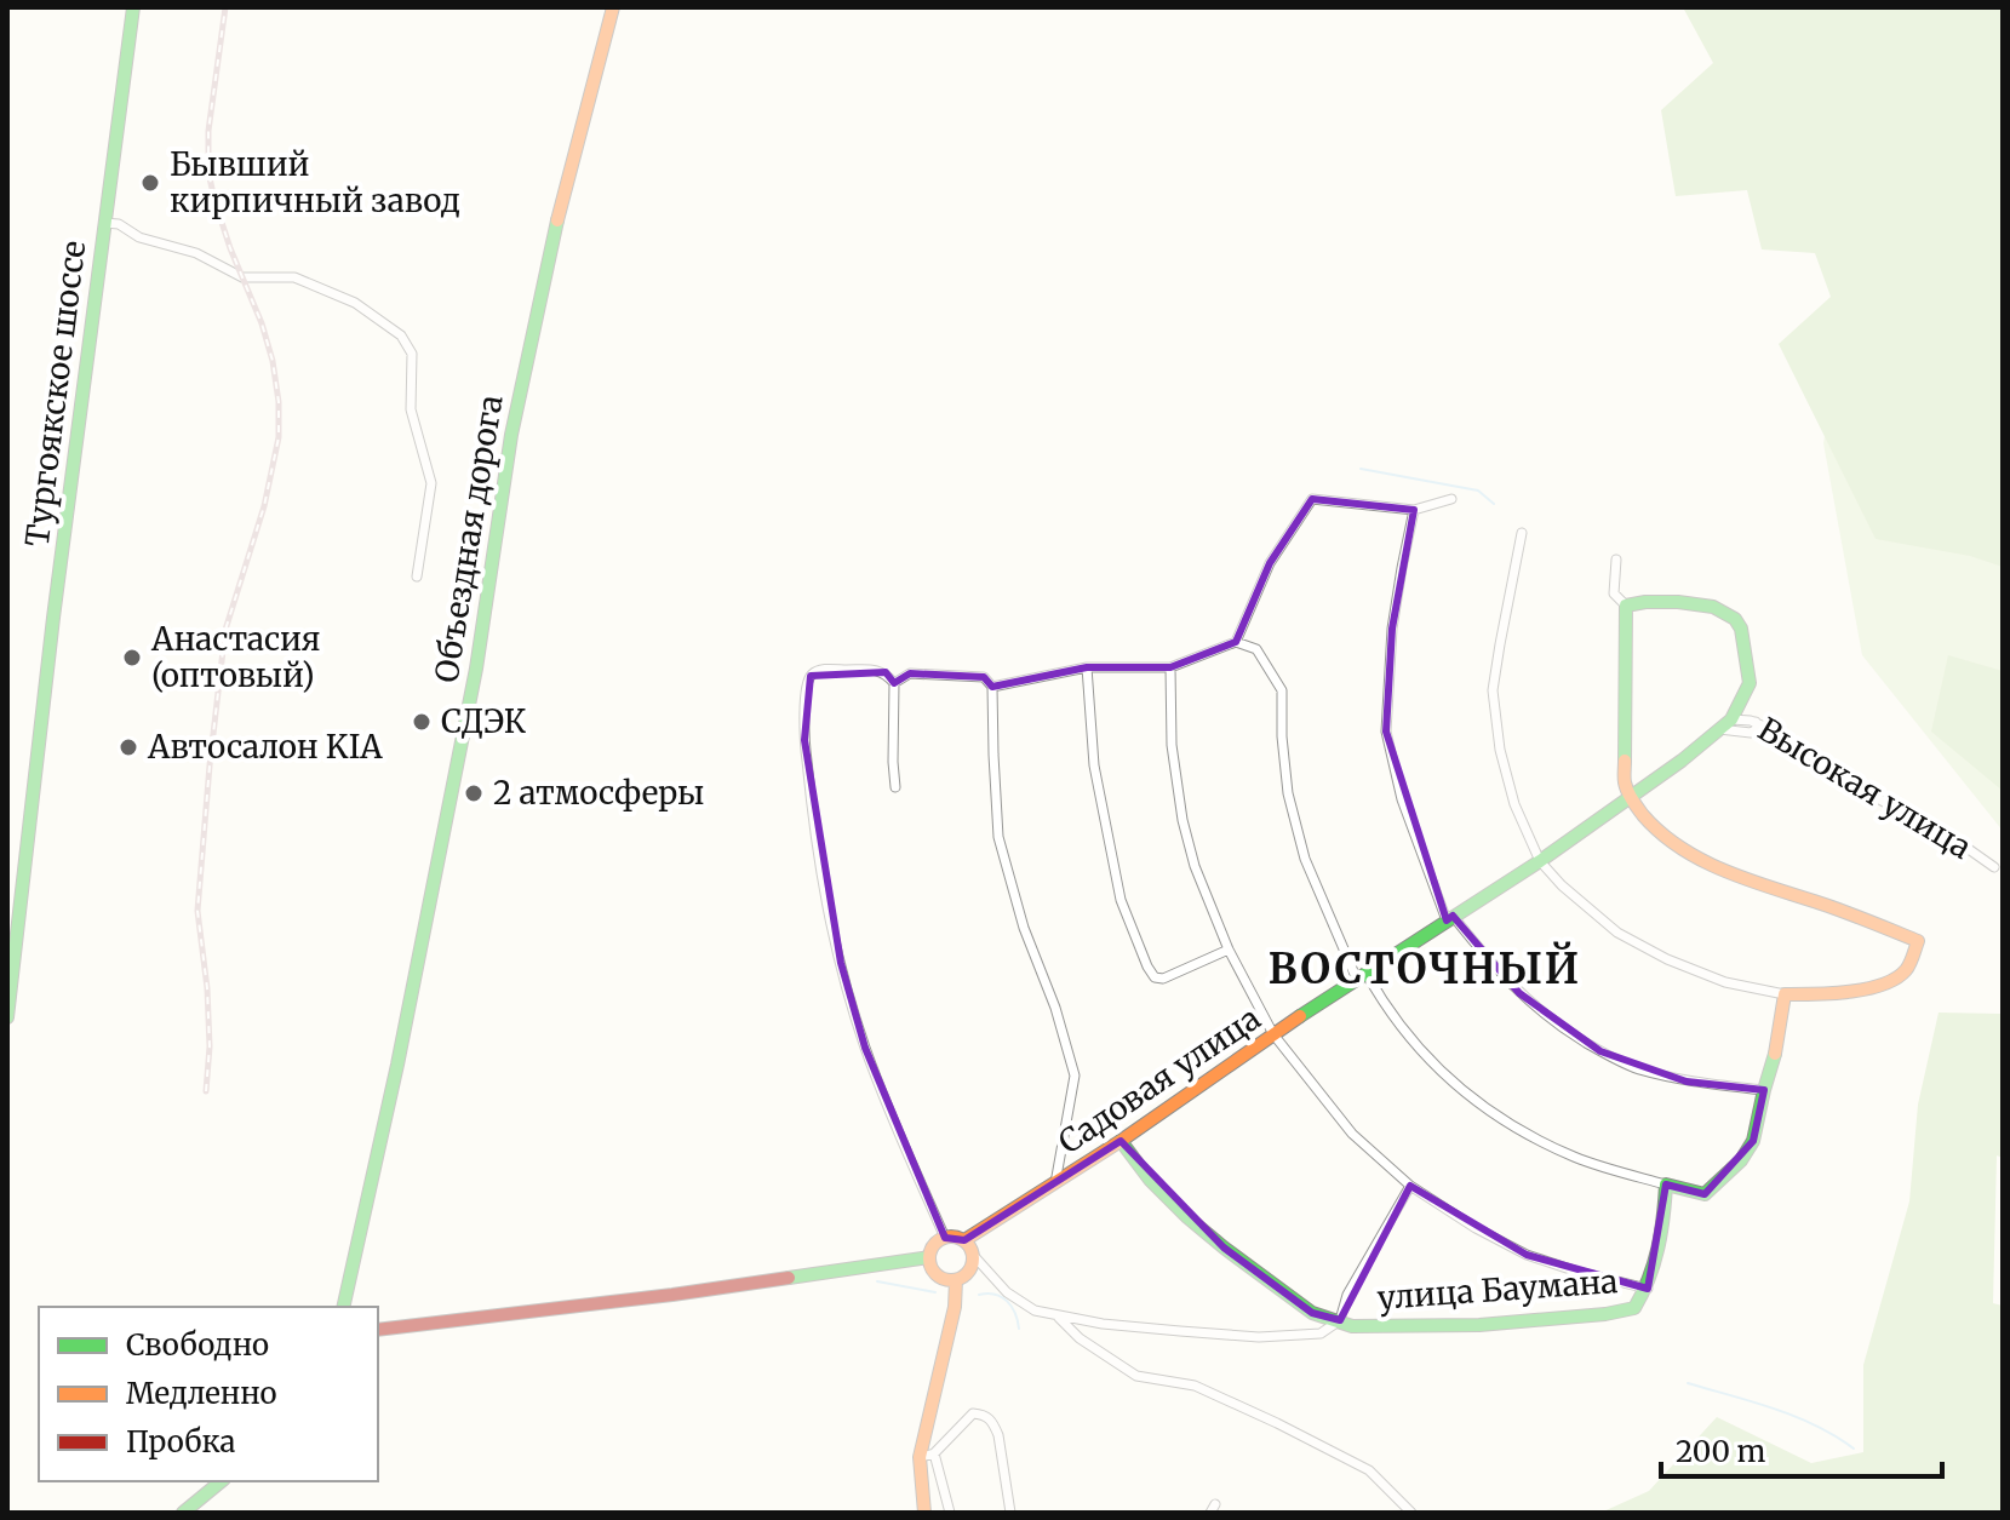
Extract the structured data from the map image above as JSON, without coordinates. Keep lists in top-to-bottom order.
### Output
{
  "streets": {
    "street": [
      "Тургоякское шоссе",
      "Объездная дорога",
      "Высокая улица",
      "Садовая улица",
      "улица Баумана"
    ]
  },
  "crossings": [
    ["Высокая улица", "Садовая улица"],
    ["Садовая улица", "улица Баумана"]
  ],
  "districts": ["ВОСТОЧНЫЙ"],
  "places": [
    "Бывший кирпичный завод",
    "Анастасия (оптовый)",
    "СДЭК",
    "Автосалон KIA",
    "2 атмосферы"
  ],
  "legend": ["Свободно", "Медленно", "Пробка"],
  "scale_bar": "200 m"
}
